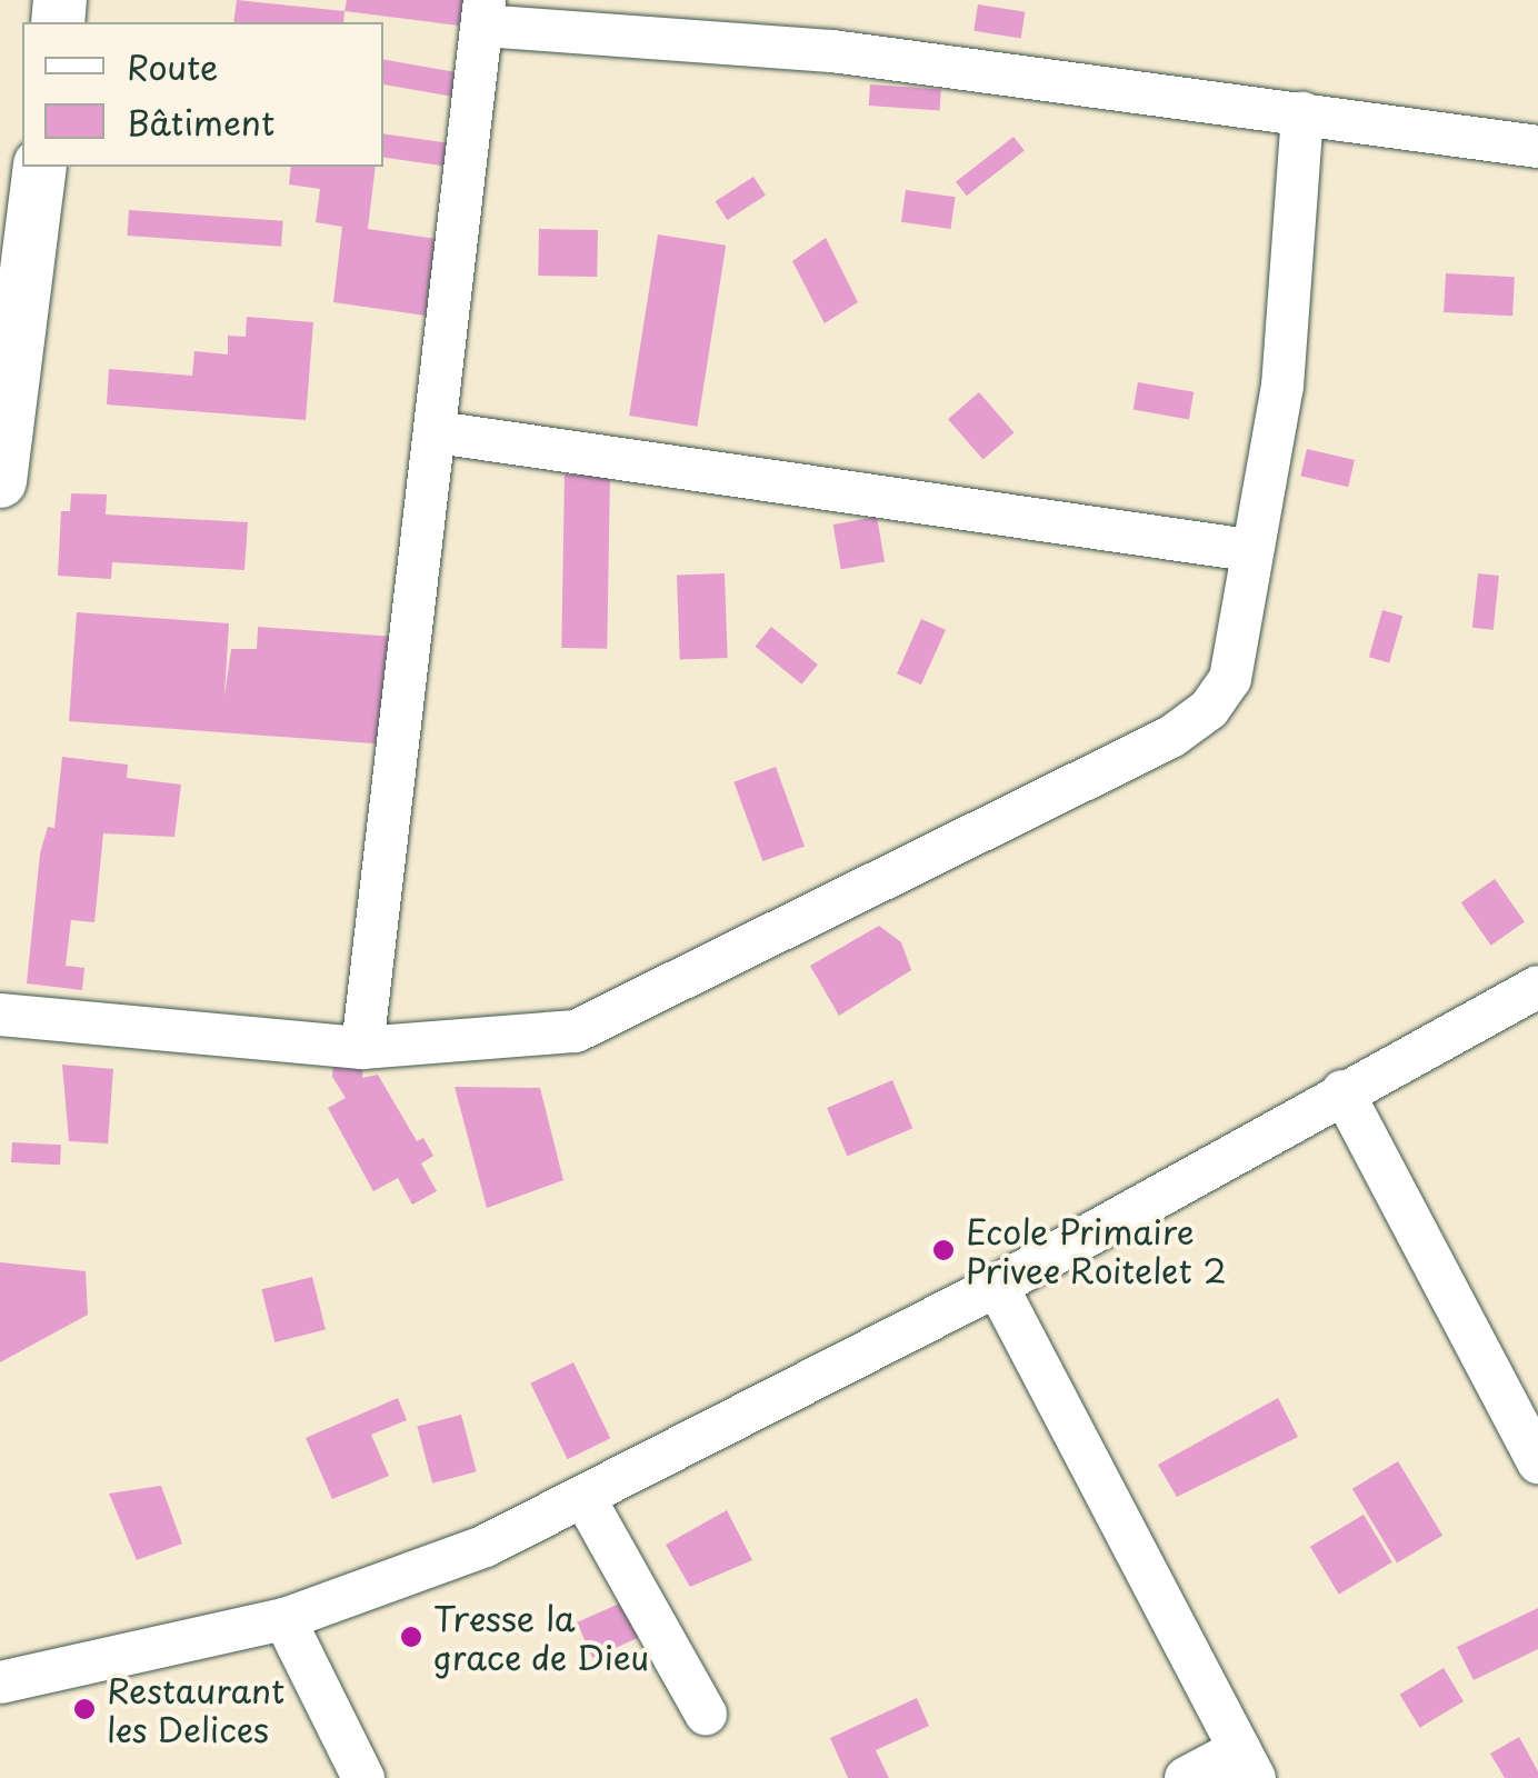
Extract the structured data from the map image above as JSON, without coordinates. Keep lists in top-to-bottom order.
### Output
{
  "places": ["Ecole Primaire Privee Roitelet 2", "Tresse la grace de Dieu", "Restaurant les Delices"],
  "legend": ["Route", "Bâtiment"]
}
